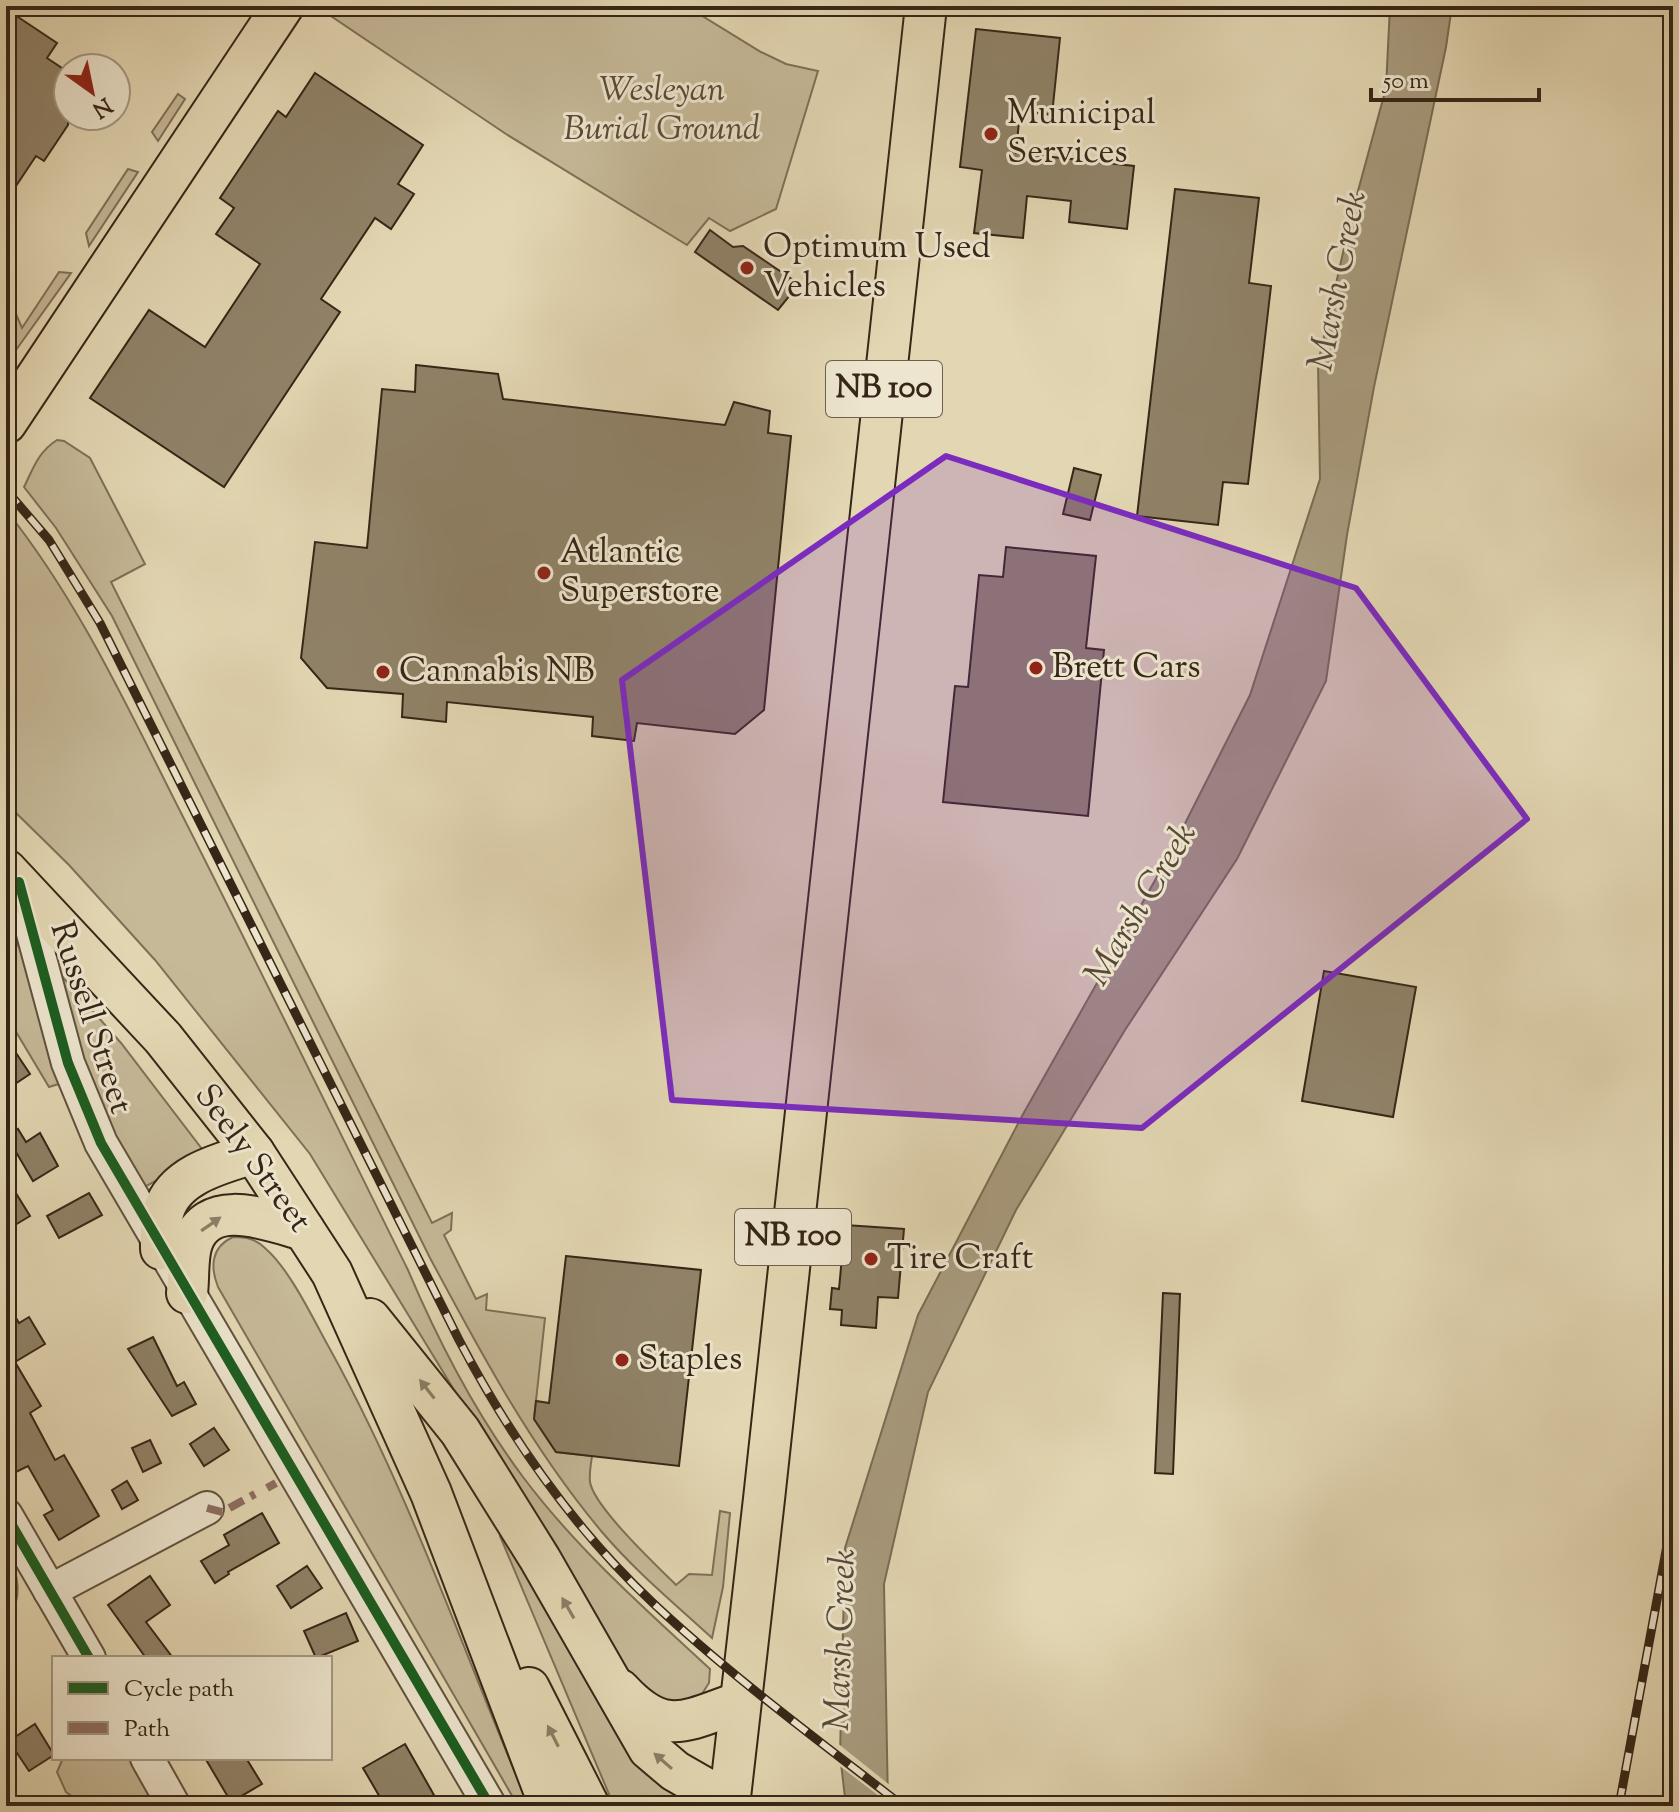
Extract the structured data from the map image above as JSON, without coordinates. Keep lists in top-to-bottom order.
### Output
{
  "streets": {
    "main road": ["NB 100", "Seely Street"],
    "street": ["Russell Street"]
  },
  "crossings": [
    ["Russell Street", "Seely Street"]
  ],
  "water": ["Marsh Creek"],
  "parks": ["Wesleyan Burial Ground"],
  "places": [
    "Municipal Services",
    "Optimum Used Vehicles",
    "Atlantic Superstore",
    "Brett Cars",
    "Cannabis NB",
    "Tire Craft",
    "Staples"
  ],
  "legend": ["Cycle path", "Path"],
  "scale_bar": "50 m",
  "north": "bottom right"
}
